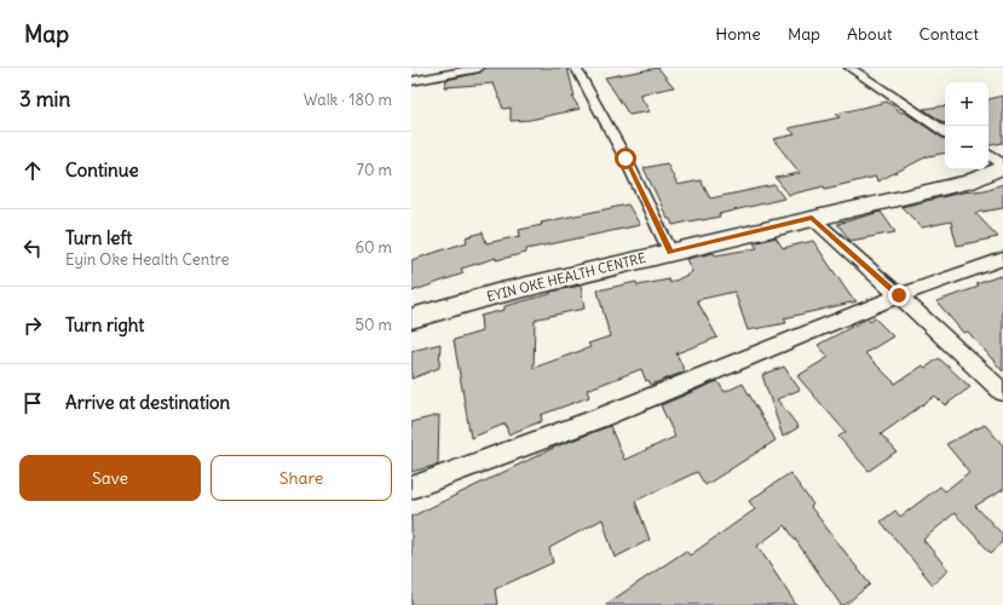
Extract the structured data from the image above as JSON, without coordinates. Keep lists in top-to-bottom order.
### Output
{
  "streets": {
    "main road": ["EYIN OKE HEALTH CENTRE"]
  },
  "page": {
    "header": "Map",
    "nav": [
      "Home",
      "Map",
      "About",
      "Contact"
    ],
    "heading": ["3 min", "Walk · 180 m"],
    "map_buttons": ["+", "−"],
    "list": [
      ["Continue", "70 m"],
      ["Turn left", "Eyin Oke Health Centre", "60 m"],
      ["Turn right", "50 m"],
      "Arrive at destination"
    ],
    "buttons": ["Save", "Share"]
  }
}
